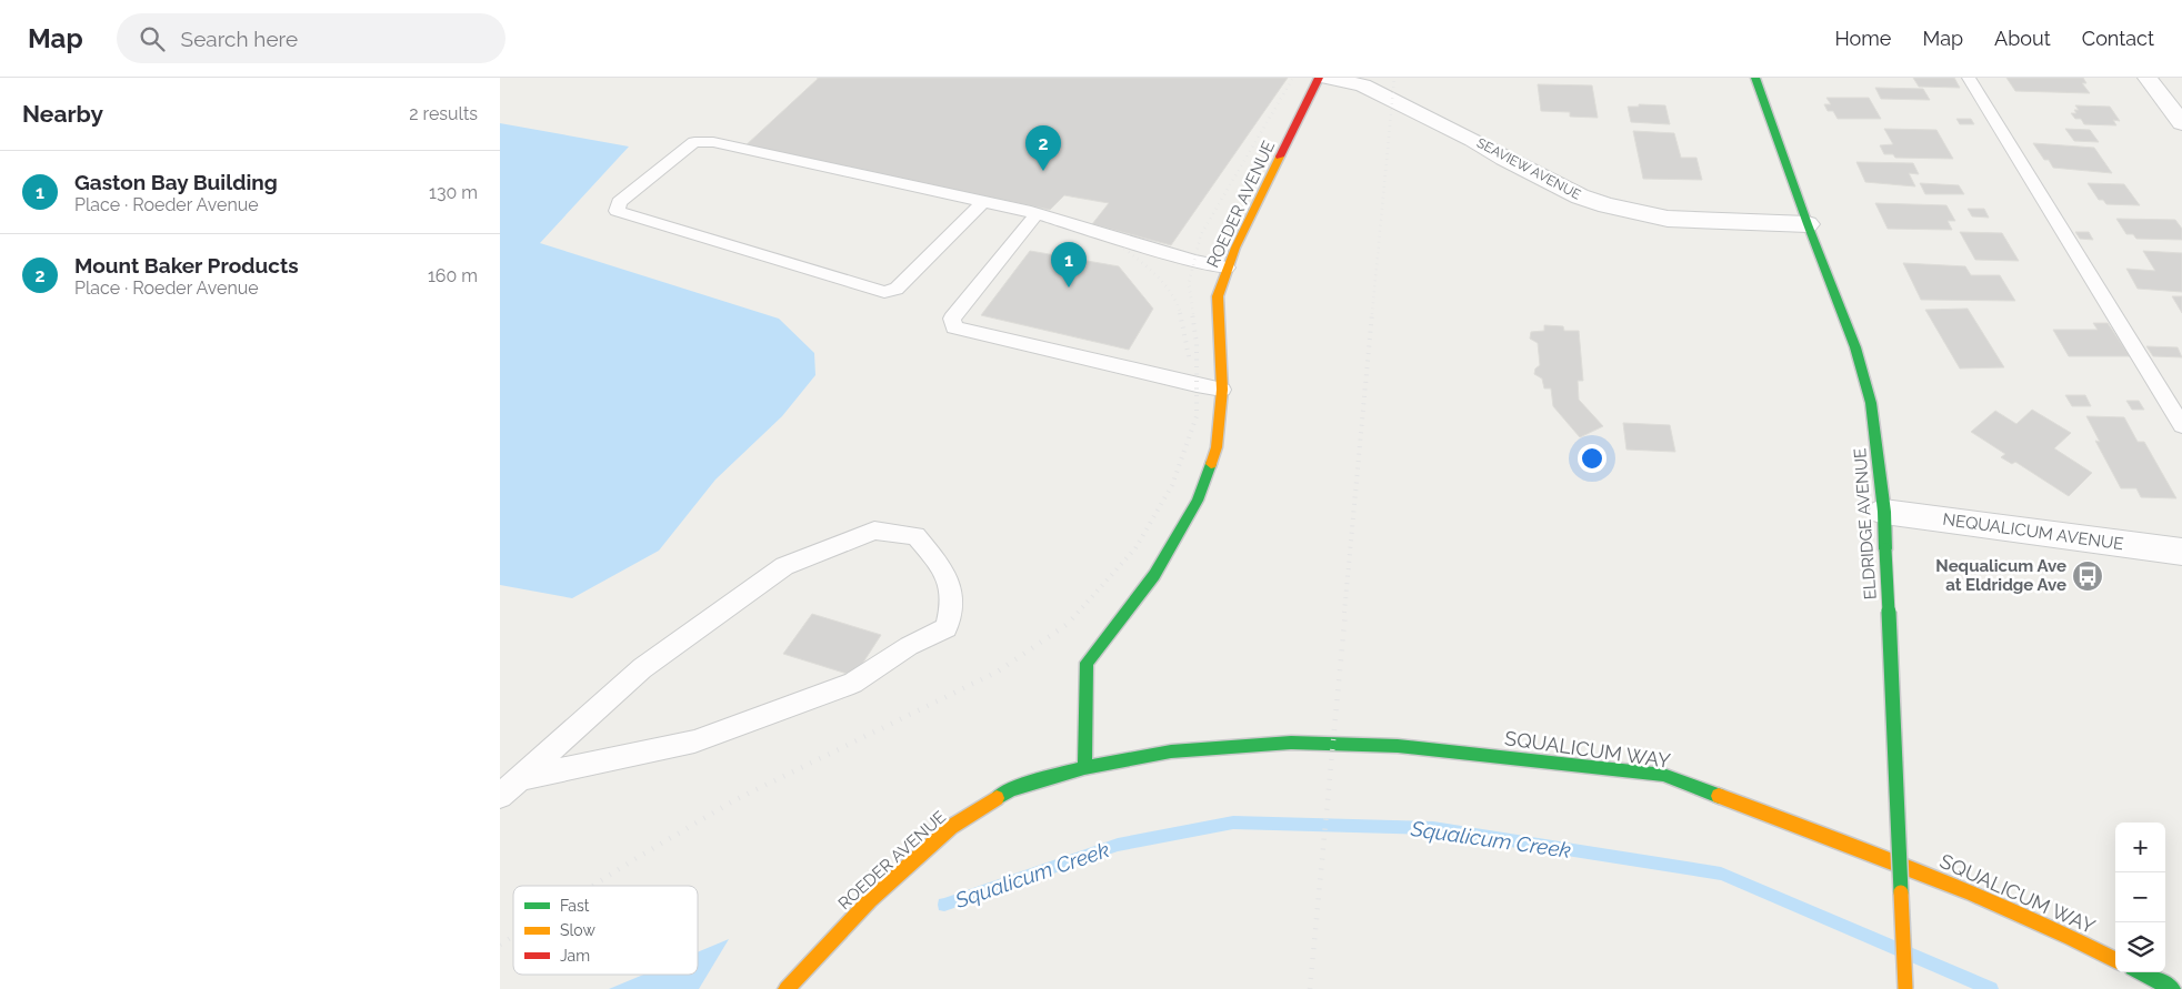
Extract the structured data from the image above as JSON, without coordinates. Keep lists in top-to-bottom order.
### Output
{
  "streets": {
    "street": [
      "SEAVIEW AVENUE",
      "ROEDER AVENUE",
      "ELDRIDGE AVENUE",
      "NEQUALICUM AVENUE",
      "SQUALICUM WAY"
    ]
  },
  "crossings": [
    ["SEAVIEW AVENUE", "ELDRIDGE AVENUE"],
    ["ROEDER AVENUE", "SQUALICUM WAY"],
    ["ELDRIDGE AVENUE", "NEQUALICUM AVENUE"]
  ],
  "water": ["Squalicum Creek"],
  "places": {
    "bus stop": ["Nequalicum Ave at Eldridge Ave"]
  },
  "legend": ["Fast", "Slow", "Jam"],
  "page": {
    "header": "Map",
    "search": "Search here",
    "nav": [
      "Home",
      "Map",
      "About",
      "Contact"
    ],
    "heading": ["Nearby", "2 results"],
    "pins": ["2", "1"],
    "list": [
      {
        "mark": "1",
        "name": "Gaston Bay Building",
        "note": "Place · Roeder Avenue",
        "value": "130 m"
      },
      {
        "mark": "2",
        "name": "Mount Baker Products",
        "note": "Place · Roeder Avenue",
        "value": "160 m"
      }
    ],
    "map_buttons": ["+", "−"]
  }
}
